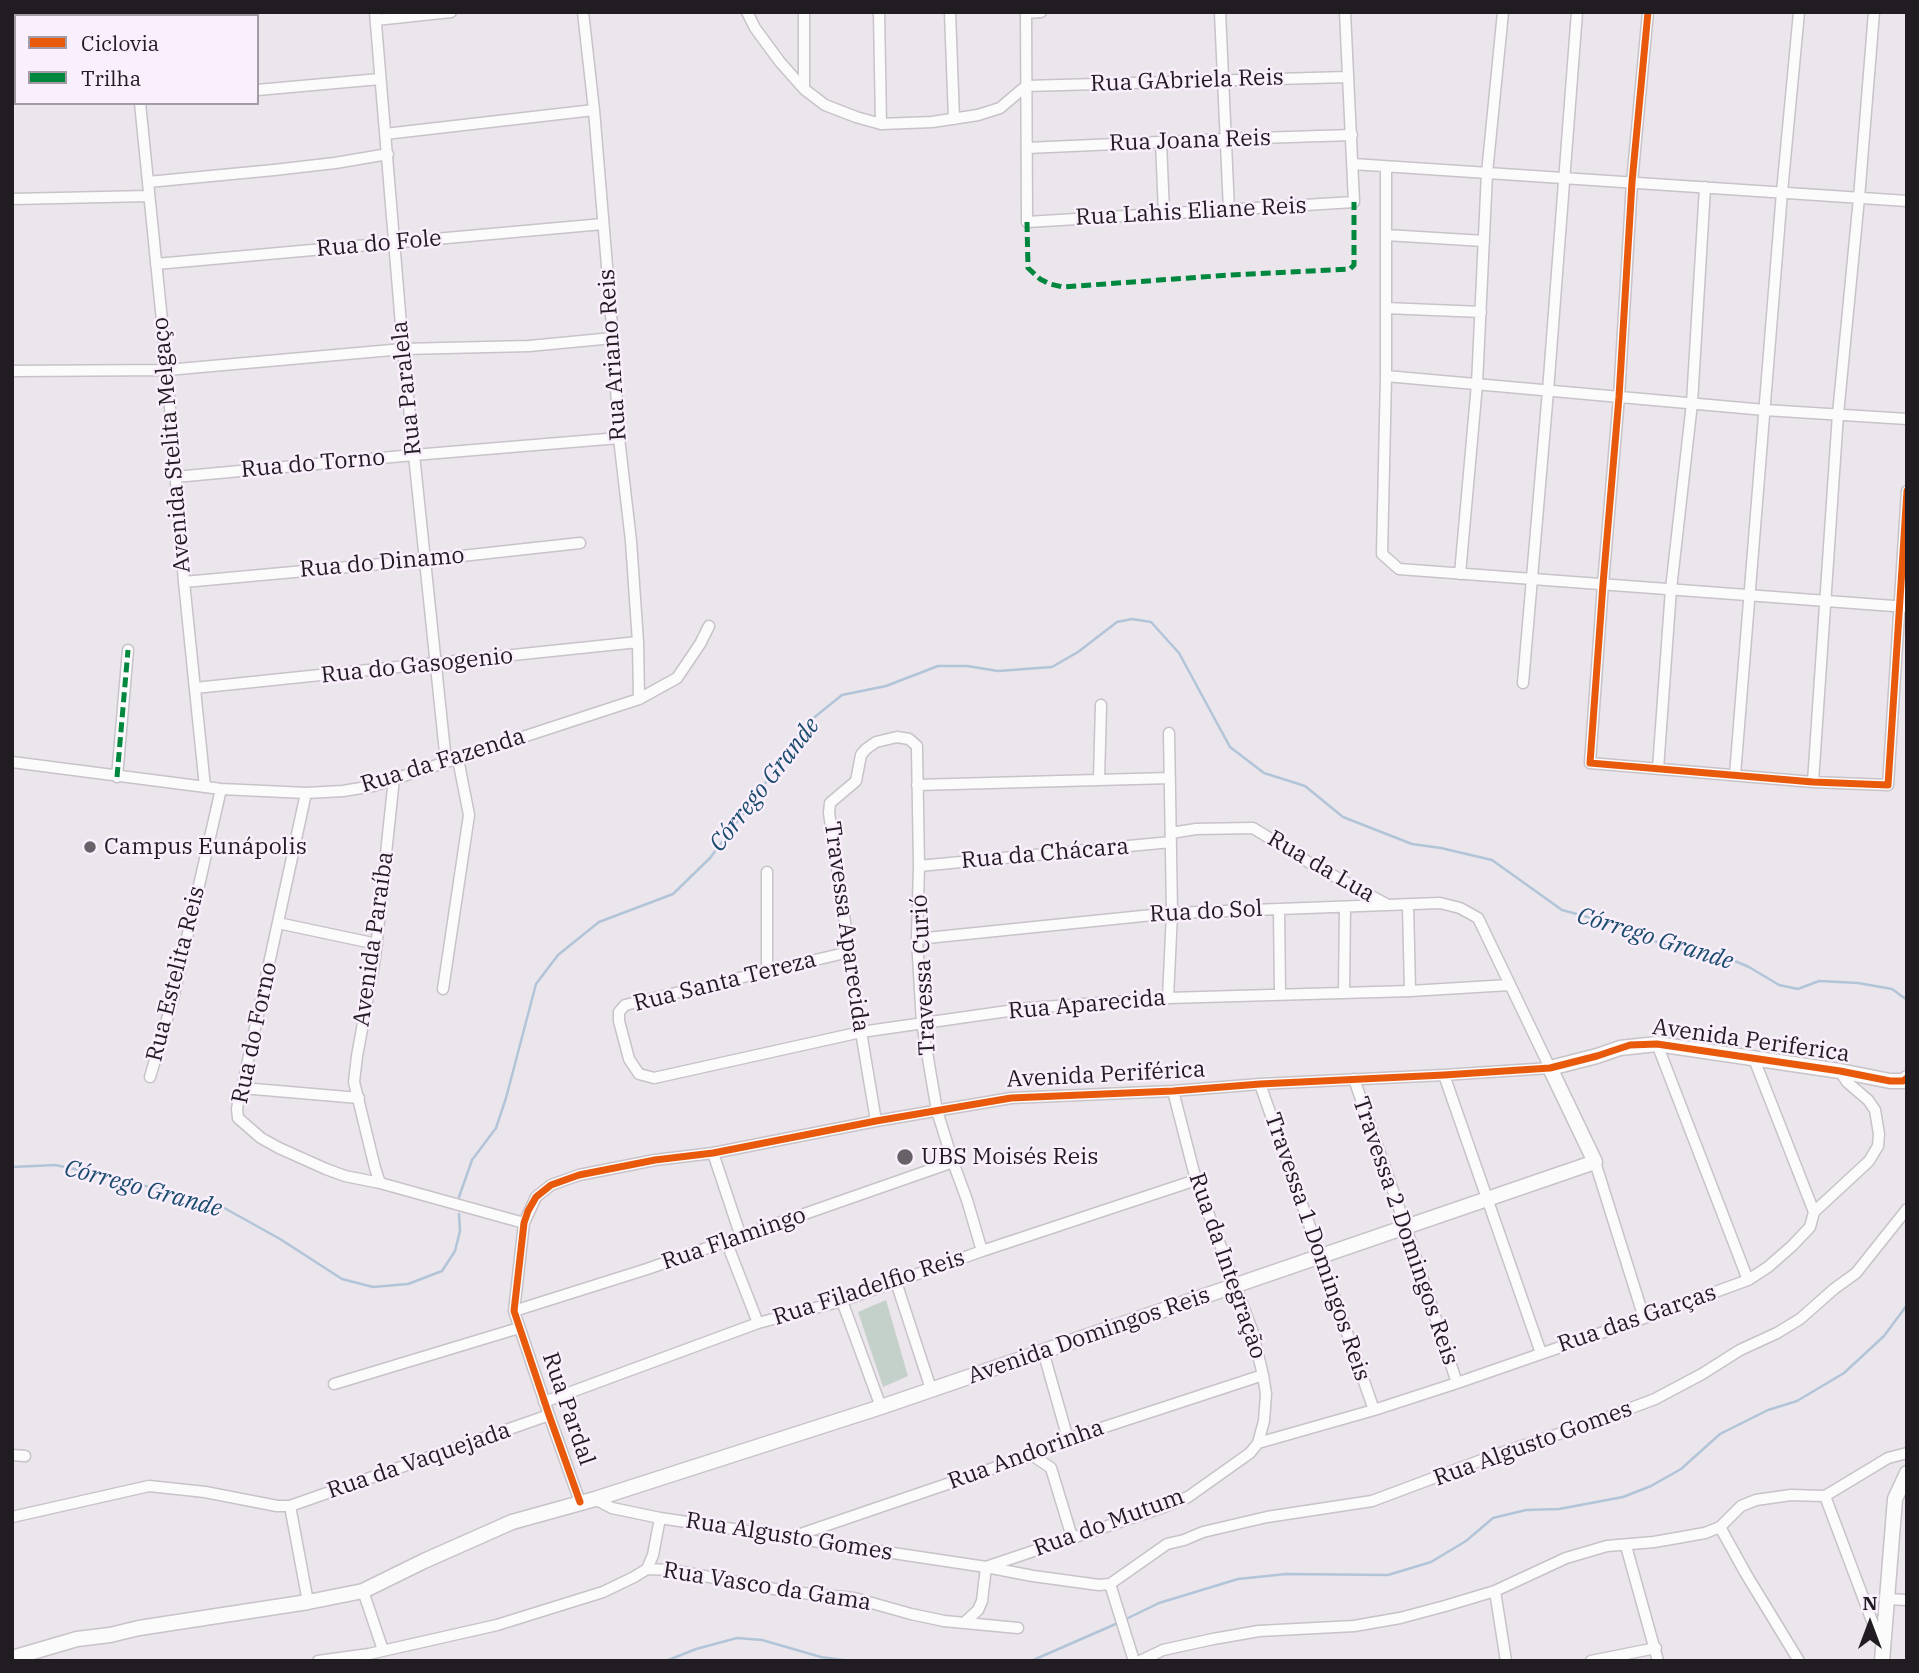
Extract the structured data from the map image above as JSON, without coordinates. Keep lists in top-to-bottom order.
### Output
{
  "streets": {
    "street": [
      "Rua GAbriela Reis",
      "Rua Joana Reis",
      "Rua Lahis Eliane Reis",
      "Rua do Fole",
      "Rua Ariano Reis",
      "Rua Paralela",
      "Avenida Stelita Melgaço",
      "Rua do Torno",
      "Rua do Dinamo",
      "Rua do Gasogenio",
      "Rua da Fazenda",
      "Rua da Chácara",
      "Rua da Lua",
      "Rua do Sol",
      "Travessa Aparecida",
      "Avenida Paraíba",
      "Rua Estelita Reis",
      "Travessa Curió",
      "Rua Santa Tereza",
      "Rua Aparecida",
      "Rua do Forno",
      "Avenida Periferica",
      "Avenida Periférica",
      "Travessa 2 Domingos Reis",
      "Rua Flamingo",
      "Travessa 1 Domingos Reis",
      "Rua da Integração",
      "Rua Filadelfio Reis",
      "Rua das Garças",
      "Avenida Domingos Reis",
      "Rua Pardal",
      "Rua Algusto Gomes",
      "Rua Andorinha",
      "Rua da Vaquejada",
      "Rua do Mutum",
      "Rua Vasco da Gama"
    ]
  },
  "crossings": [
    ["Rua Joana Reis", "Rua Lahis Eliane Reis"],
    ["Rua do Fole", "Rua Ariano Reis"],
    ["Rua do Fole", "Rua Paralela"],
    ["Rua do Fole", "Avenida Stelita Melgaço"],
    ["Rua Ariano Reis", "Rua do Torno"],
    ["Rua Ariano Reis", "Rua do Gasogenio"],
    ["Rua Ariano Reis", "Rua da Fazenda"],
    ["Rua Paralela", "Rua do Torno"],
    ["Rua Paralela", "Rua do Dinamo"],
    ["Rua Paralela", "Rua do Gasogenio"],
    ["Rua Paralela", "Rua da Fazenda"],
    ["Avenida Stelita Melgaço", "Rua do Torno"],
    ["Avenida Stelita Melgaço", "Rua do Dinamo"],
    ["Avenida Stelita Melgaço", "Rua do Gasogenio"],
    ["Avenida Stelita Melgaço", "Rua da Fazenda"],
    ["Rua da Fazenda", "Avenida Paraíba"],
    ["Rua da Fazenda", "Rua Estelita Reis"],
    ["Rua da Fazenda", "Rua do Forno"],
    ["Rua da Chácara", "Rua da Lua"],
    ["Rua da Chácara", "Travessa Curió"],
    ["Rua da Lua", "Rua do Sol"],
    ["Rua do Sol", "Travessa Curió"],
    ["Rua do Sol", "Rua Aparecida"],
    ["Travessa Aparecida", "Travessa Curió"],
    ["Travessa Aparecida", "Rua Santa Tereza"],
    ["Travessa Aparecida", "Rua Aparecida"],
    ["Travessa Aparecida", "Avenida Periférica"],
    ["Avenida Paraíba", "Rua do Forno"],
    ["Travessa Curió", "Rua Aparecida"],
    ["Travessa Curió", "Avenida Periférica"],
    ["Travessa Curió", "Rua Flamingo"],
    ["Travessa Curió", "Rua Filadelfio Reis"],
    ["Rua Santa Tereza", "Rua Aparecida"],
    ["Avenida Periferica", "Avenida Periférica"],
    ["Avenida Periferica", "Rua das Garças"],
    ["Avenida Periférica", "Travessa 2 Domingos Reis"],
    ["Avenida Periférica", "Travessa 1 Domingos Reis"],
    ["Avenida Periférica", "Rua da Integração"],
    ["Travessa 2 Domingos Reis", "Rua das Garças"],
    ["Travessa 2 Domingos Reis", "Avenida Domingos Reis"],
    ["Rua Flamingo", "Rua Pardal"],
    ["Travessa 1 Domingos Reis", "Rua das Garças"],
    ["Travessa 1 Domingos Reis", "Avenida Domingos Reis"],
    ["Rua da Integração", "Rua Filadelfio Reis"],
    ["Rua da Integração", "Rua das Garças"],
    ["Rua da Integração", "Avenida Domingos Reis"],
    ["Rua da Integração", "Rua Andorinha"],
    ["Rua da Integração", "Rua do Mutum"],
    ["Rua Filadelfio Reis", "Rua Pardal"],
    ["Rua das Garças", "Rua do Mutum"],
    ["Avenida Domingos Reis", "Rua Pardal"],
    ["Avenida Domingos Reis", "Rua Algusto Gomes"],
    ["Rua Pardal", "Rua Algusto Gomes"],
    ["Rua Pardal", "Rua da Vaquejada"],
    ["Rua Algusto Gomes", "Rua Andorinha"],
    ["Rua Algusto Gomes", "Rua do Mutum"]
  ],
  "water": ["Córrego Grande"],
  "places": ["Campus Eunápolis", "UBS Moisés Reis"],
  "legend": ["Ciclovia", "Trilha"],
  "north": "top"
}
